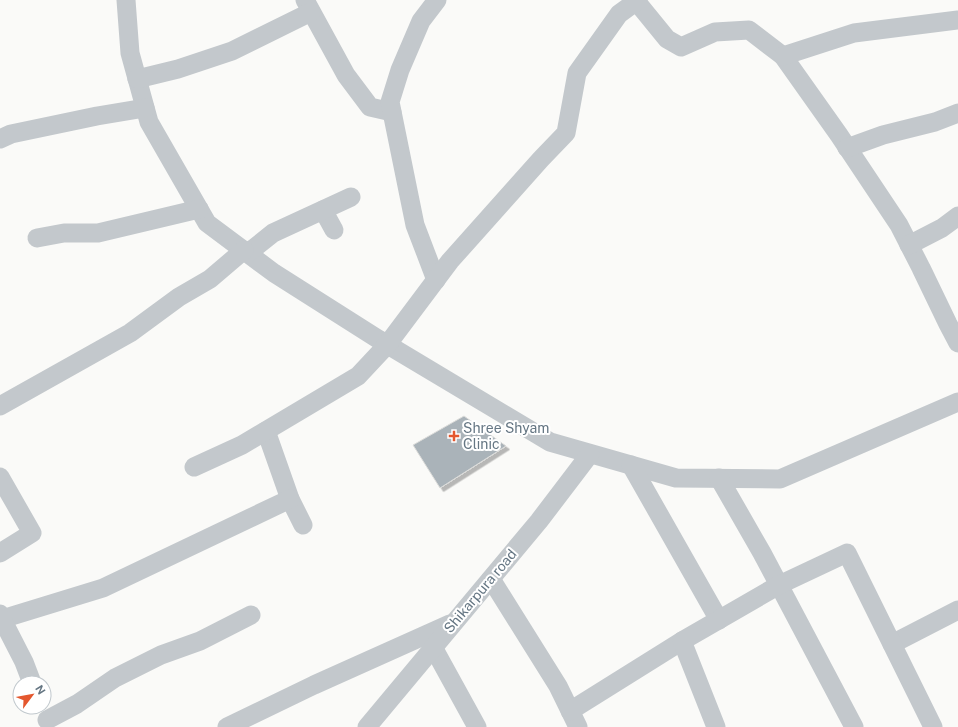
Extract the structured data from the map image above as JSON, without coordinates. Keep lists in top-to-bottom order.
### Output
{
  "streets": {
    "street": ["Shikarpura road"]
  },
  "places": {
    "health": ["Shree Shyam Clinic"]
  },
  "north": "top right"
}
